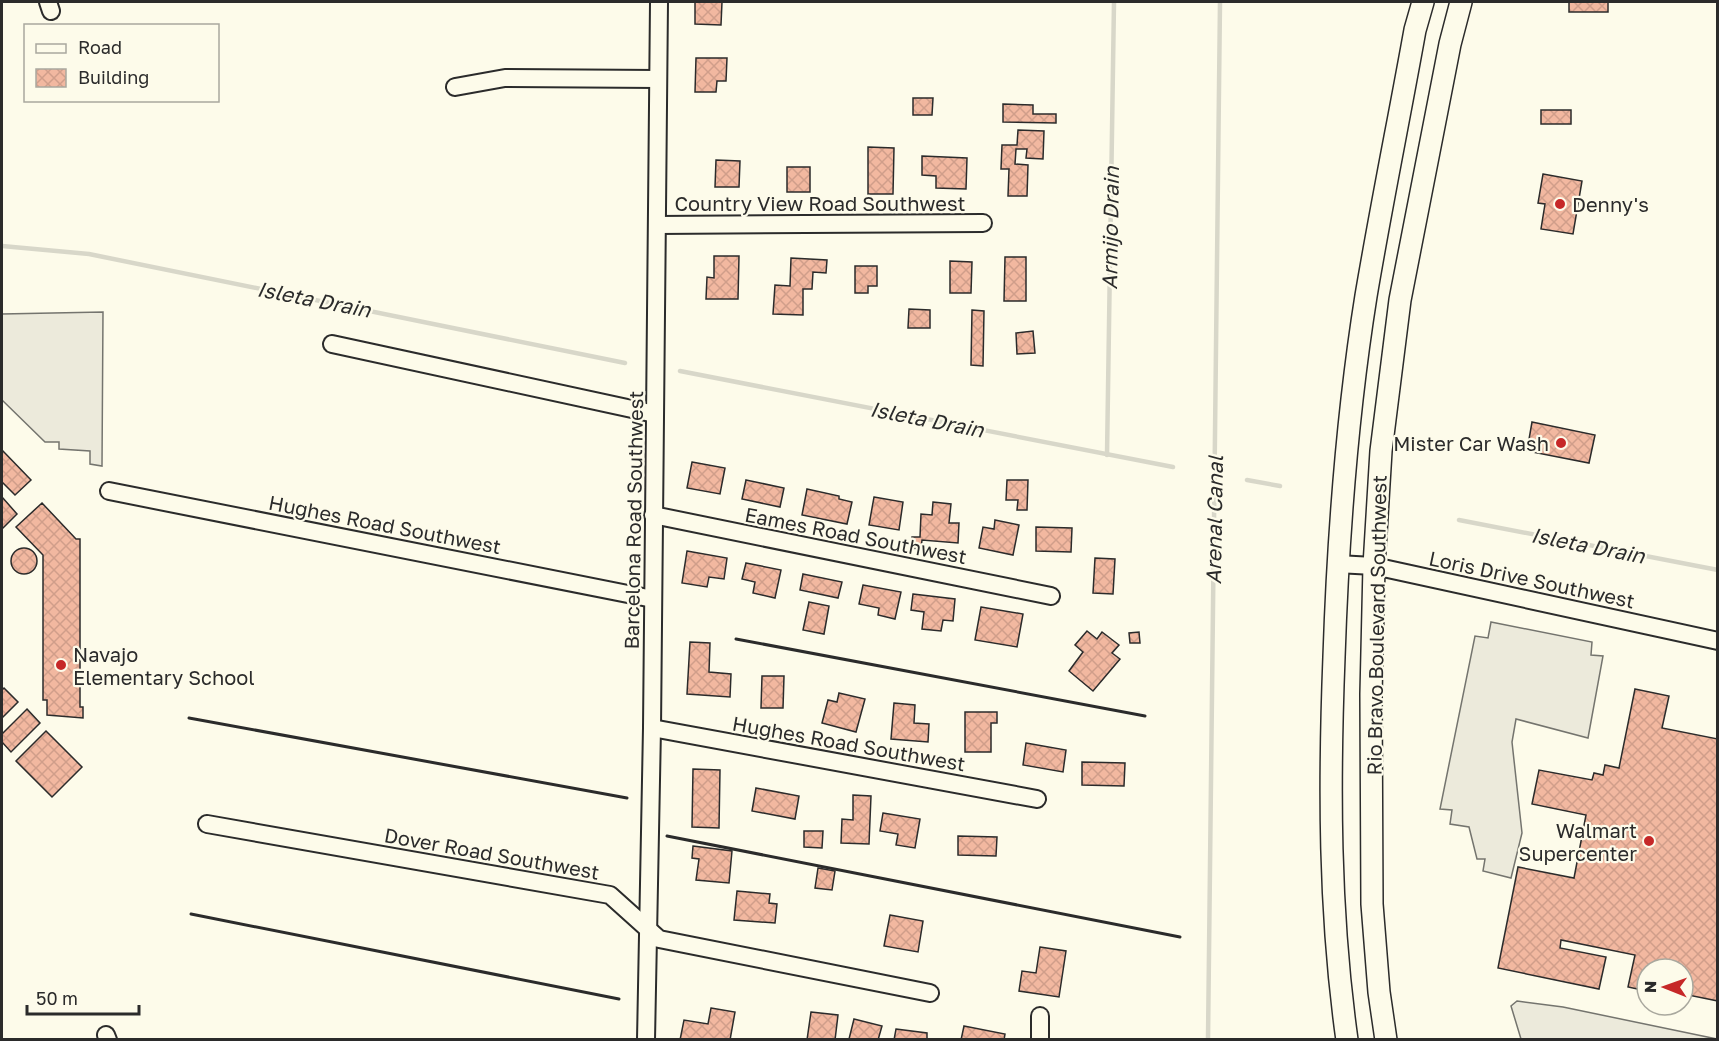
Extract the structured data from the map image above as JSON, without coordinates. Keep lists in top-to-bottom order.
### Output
{
  "streets": {
    "main road": ["Rio Bravo Boulevard Southwest"],
    "street": [
      "Country View Road Southwest",
      "Barcelona Road Southwest",
      "Hughes Road Southwest",
      "Eames Road Southwest",
      "Loris Drive Southwest",
      "Dover Road Southwest"
    ]
  },
  "crossings": [
    ["Country View Road Southwest", "Barcelona Road Southwest"],
    ["Barcelona Road Southwest", "Hughes Road Southwest"],
    ["Barcelona Road Southwest", "Eames Road Southwest"],
    ["Barcelona Road Southwest", "Dover Road Southwest"],
    ["Loris Drive Southwest", "Rio Bravo Boulevard Southwest"]
  ],
  "water": ["Armijo Drain", "Isleta Drain", "Arenal Canal"],
  "places": [
    "Denny's",
    "Mister Car Wash",
    "Navajo Elementary School",
    "Walmart Supercenter"
  ],
  "legend": ["Road", "Building"],
  "scale_bar": "50 m",
  "north": "left"
}
